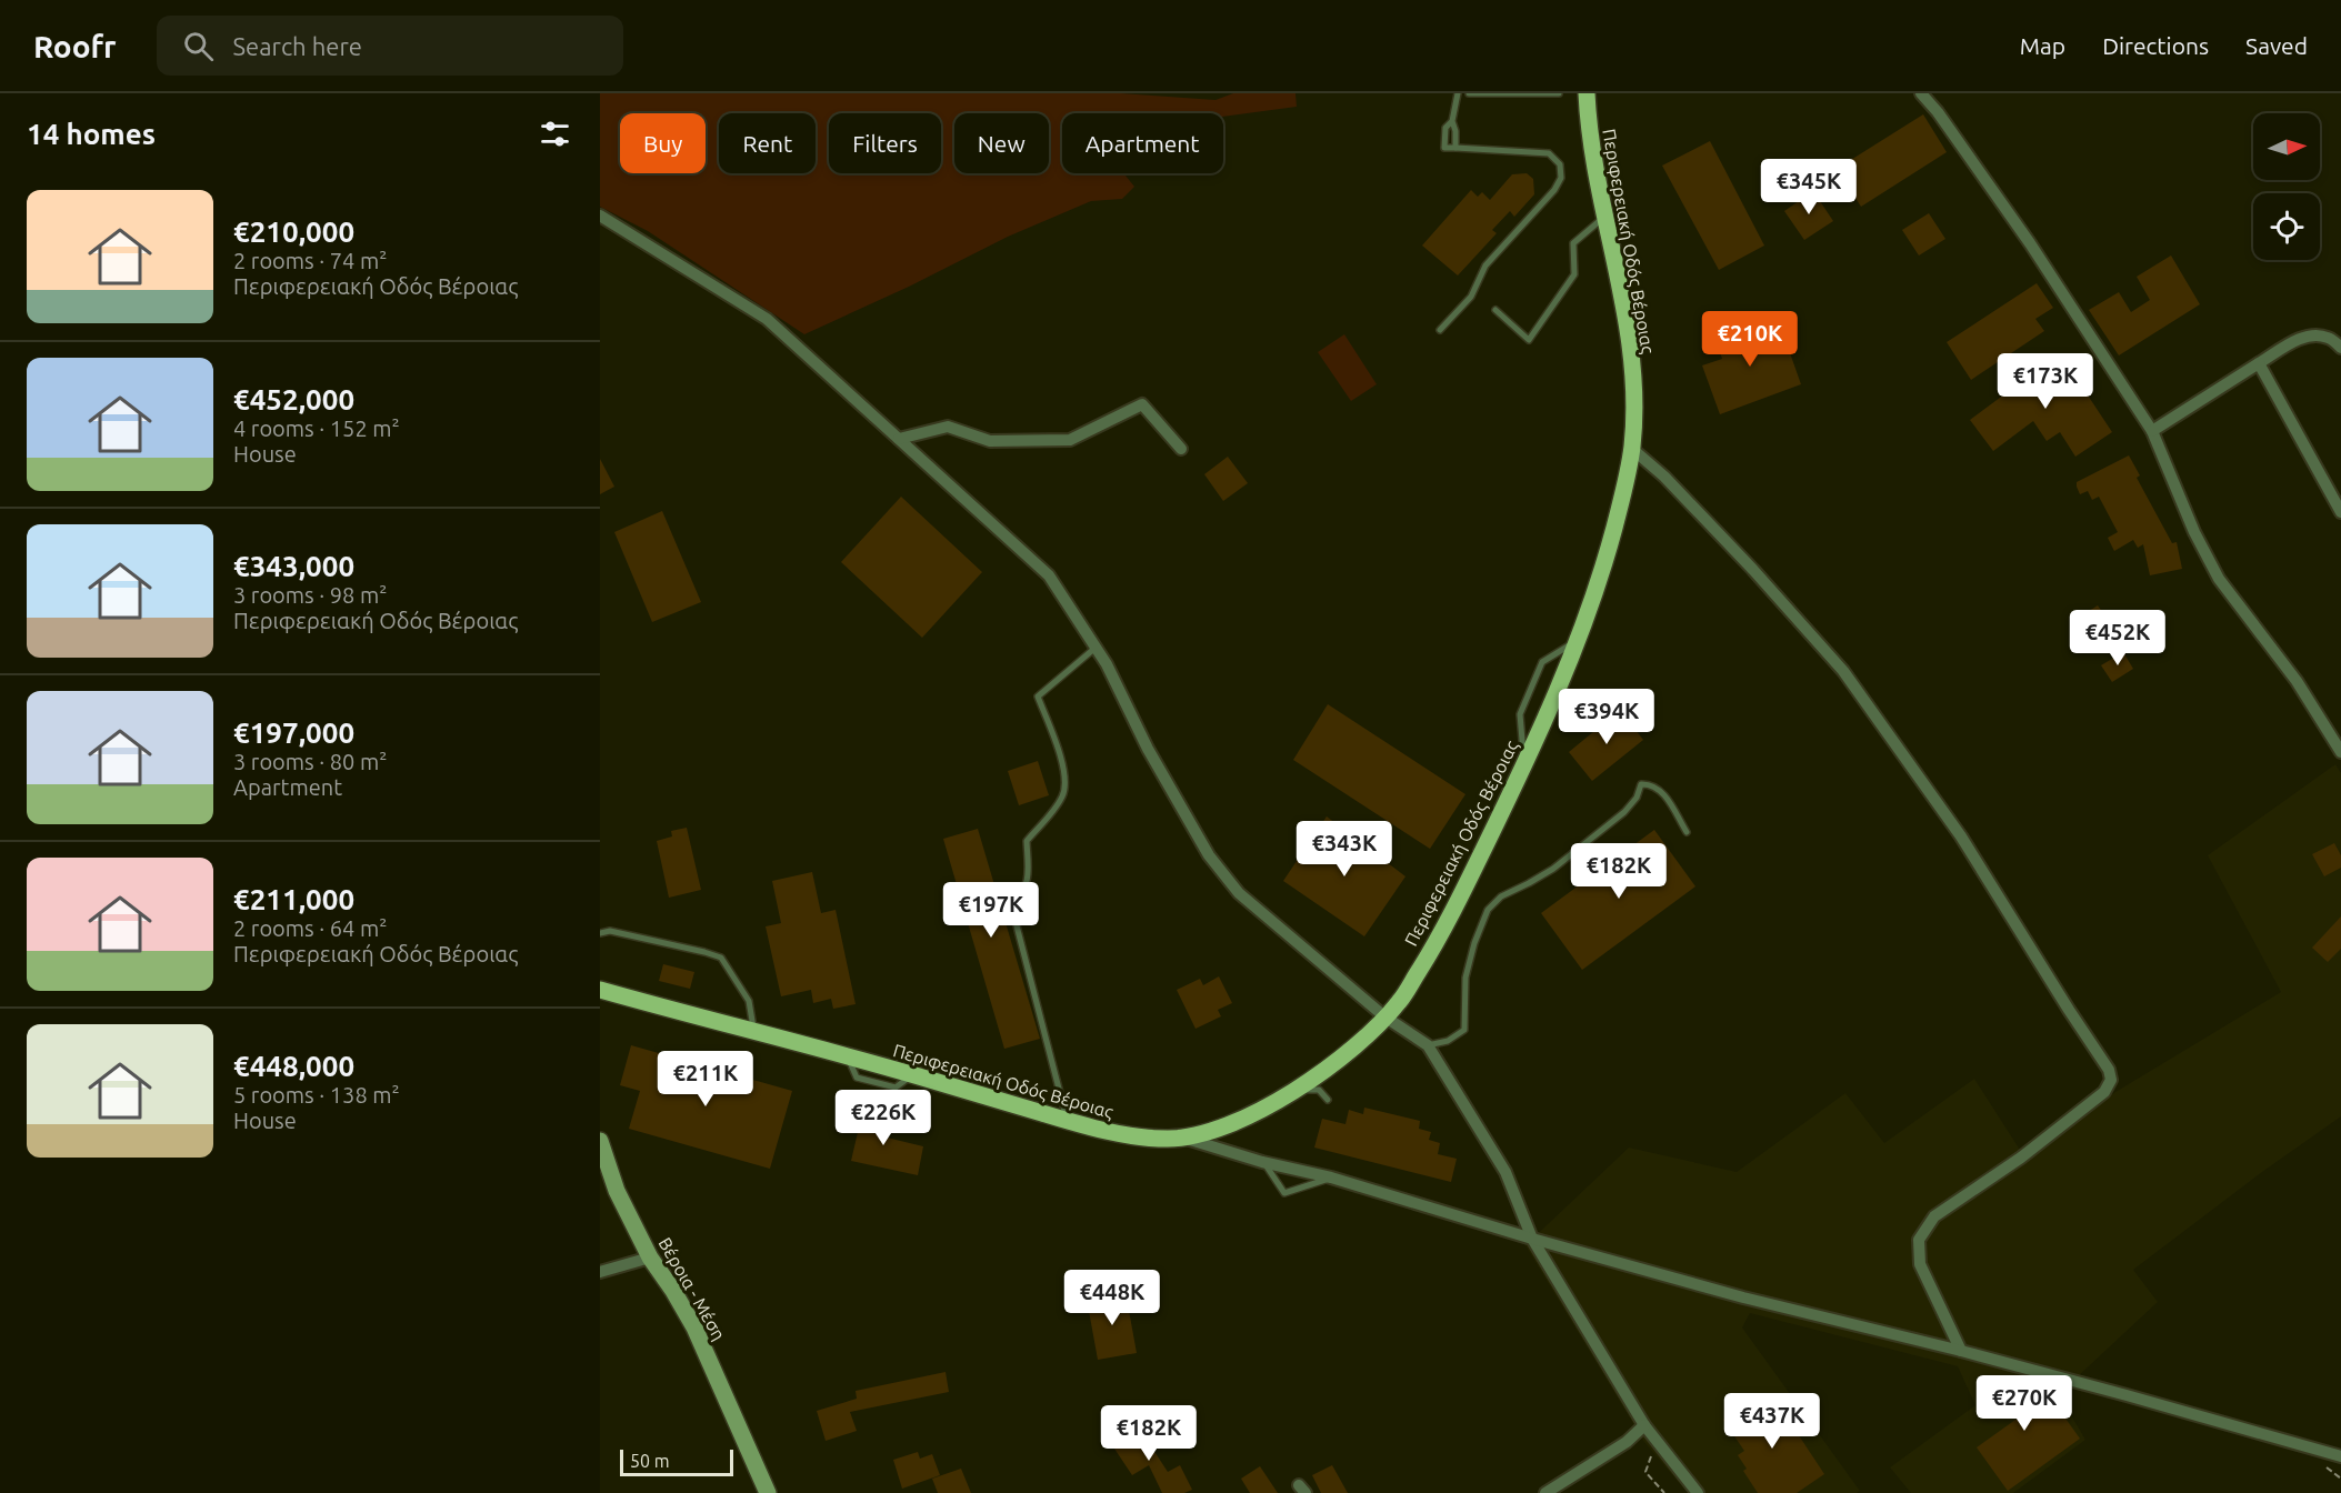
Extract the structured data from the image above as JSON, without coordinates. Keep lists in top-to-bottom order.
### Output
{
  "streets": {
    "main road": ["Περιφερειακή Οδός Βέροιας"],
    "street": ["Βέροια - Μέση"]
  },
  "scale_bar": "50 m",
  "north": "right",
  "page": {
    "header": "Roofr",
    "search": "Search here",
    "nav": ["Map", "Directions", "Saved"],
    "heading": "14 homes",
    "chip": [
      "Buy",
      "Rent",
      "Filters",
      "New",
      "Apartment"
    ],
    "price": [
      "€345K",
      "€210K",
      "€173K",
      "€452K",
      "€394K",
      "€343K",
      "€182K",
      "€197K",
      "€211K",
      "€226K",
      "€448K",
      "€270K",
      "€437K",
      "€182K"
    ],
    "list": [
      {
        "name": "€210,000",
        "note": "2 rooms · 74 m² · Περιφερειακή Οδός Βέροιας"
      },
      {
        "name": "€452,000",
        "note": "4 rooms · 152 m² · House"
      },
      {
        "name": "€343,000",
        "note": "3 rooms · 98 m² · Περιφερειακή Οδός Βέροιας"
      },
      {
        "name": "€197,000",
        "note": "3 rooms · 80 m² · Apartment"
      },
      {
        "name": "€211,000",
        "note": "2 rooms · 64 m² · Περιφερειακή Οδός Βέροιας"
      },
      {
        "name": "€448,000",
        "note": "5 rooms · 138 m² · House"
      }
    ],
    "scale": "50 m"
  }
}
